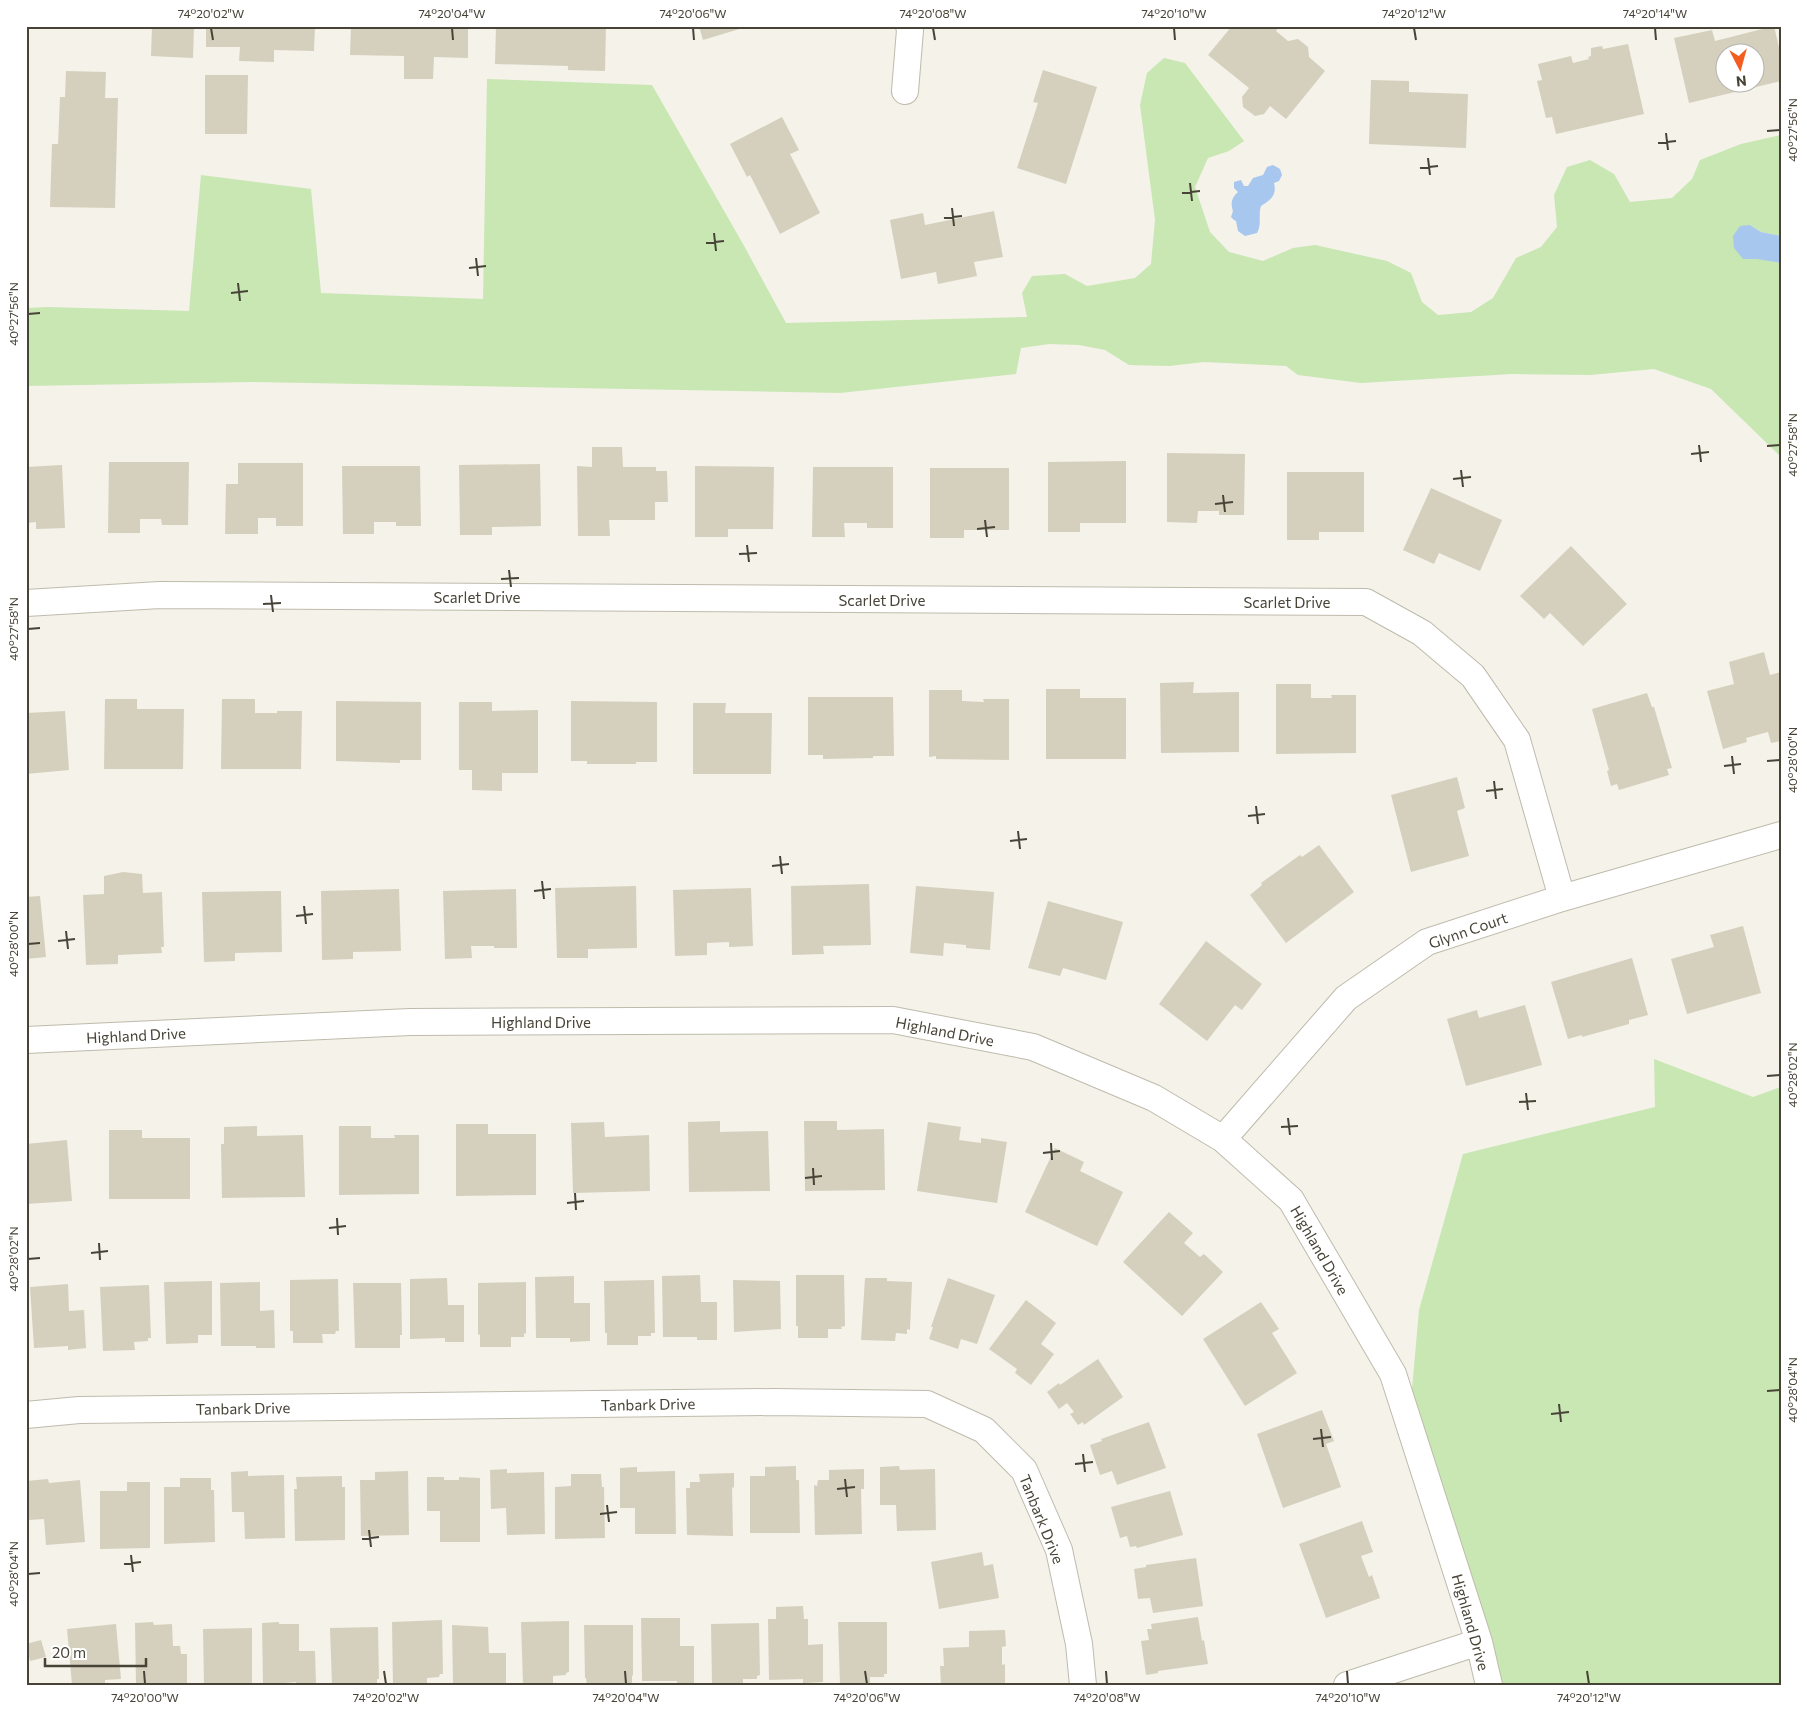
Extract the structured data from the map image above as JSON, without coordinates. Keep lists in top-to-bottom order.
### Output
{
  "streets": {
    "street": [
      "Scarlet Drive",
      "Glynn Court",
      "Highland Drive",
      "Tanbark Drive"
    ]
  },
  "crossings": [
    ["Scarlet Drive", "Glynn Court"],
    ["Glynn Court", "Highland Drive"]
  ],
  "scale_bar": "20 m",
  "north": "bottom",
  "coordinates": [
    "74°20'02\"W",
    "74°20'04\"W",
    "74°20'06\"W",
    "74°20'08\"W",
    "74°20'10\"W",
    "74°20'12\"W",
    "74°20'14\"W",
    "40°27'56\"N",
    "40°27'58\"N",
    "40°28'00\"N",
    "40°28'02\"N",
    "40°28'04\"N",
    "74°20'00\"W"
  ]
}
